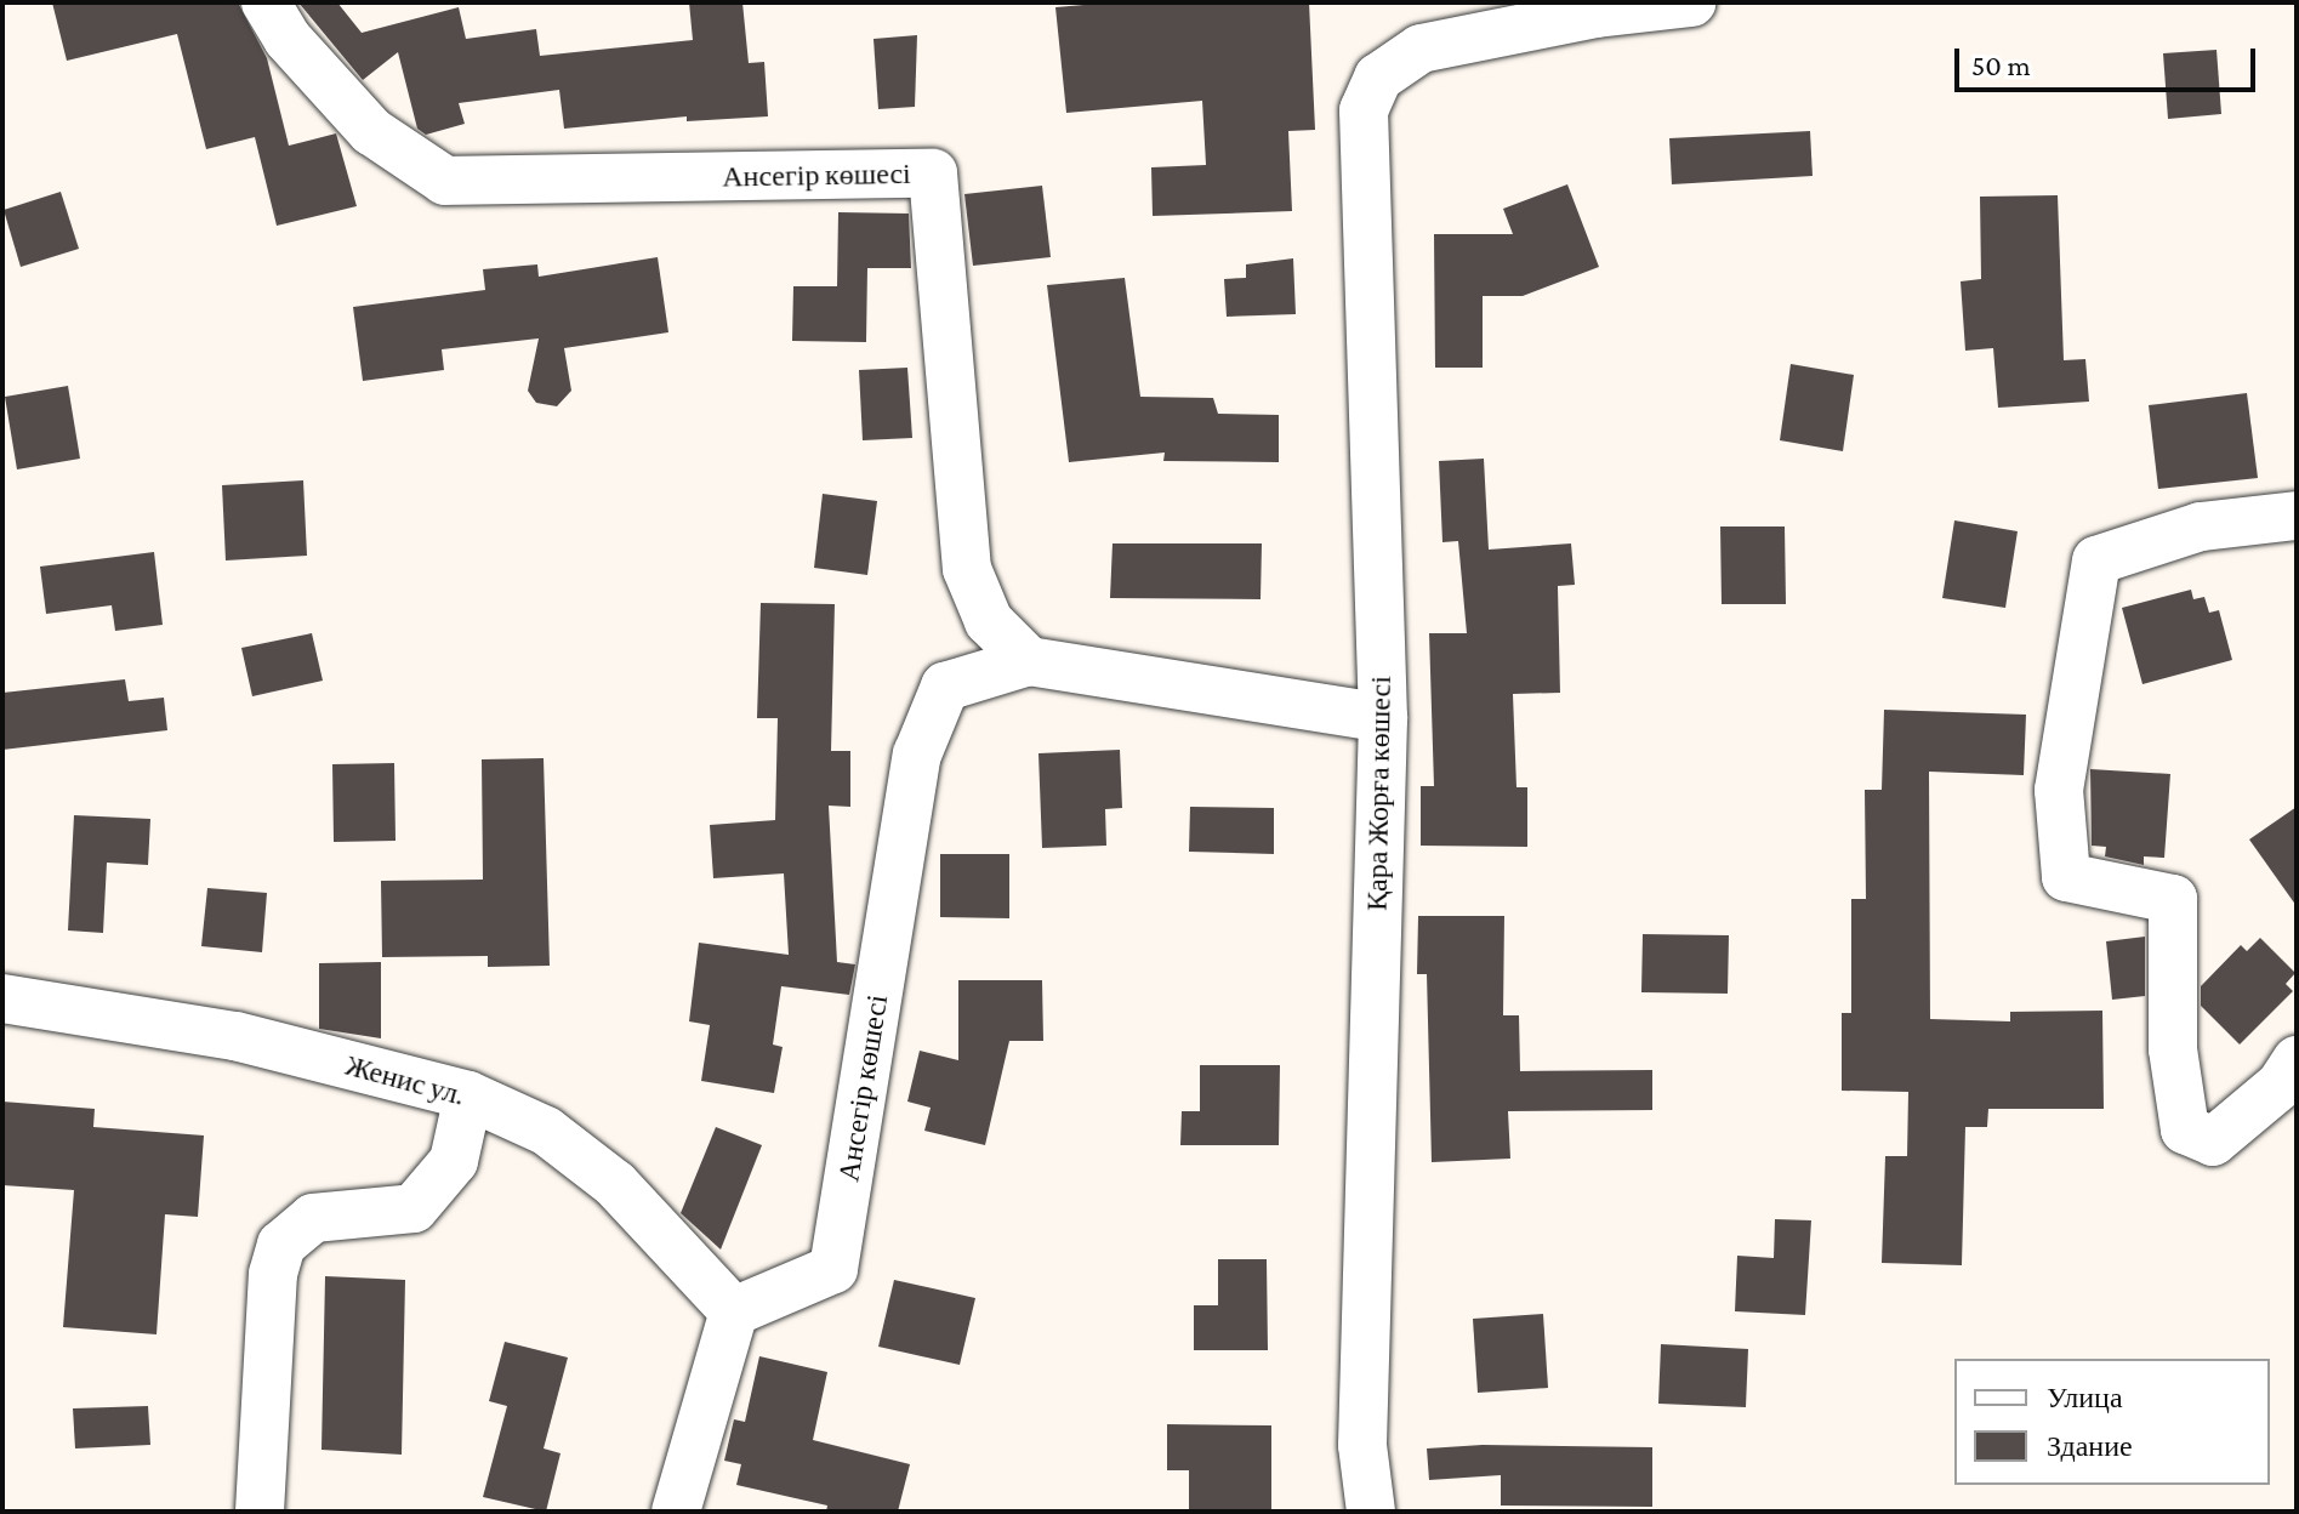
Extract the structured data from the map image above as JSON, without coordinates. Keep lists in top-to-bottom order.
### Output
{
  "streets": {
    "street": ["Ансегір көшесі", "Қара Жорға көшесі", "Женис ул."]
  },
  "crossings": [
    ["Ансегір көшесі", "Қара Жорға көшесі"],
    ["Ансегір көшесі", "Женис ул."]
  ],
  "legend": ["Улица", "Здание"],
  "scale_bar": "50 m"
}
